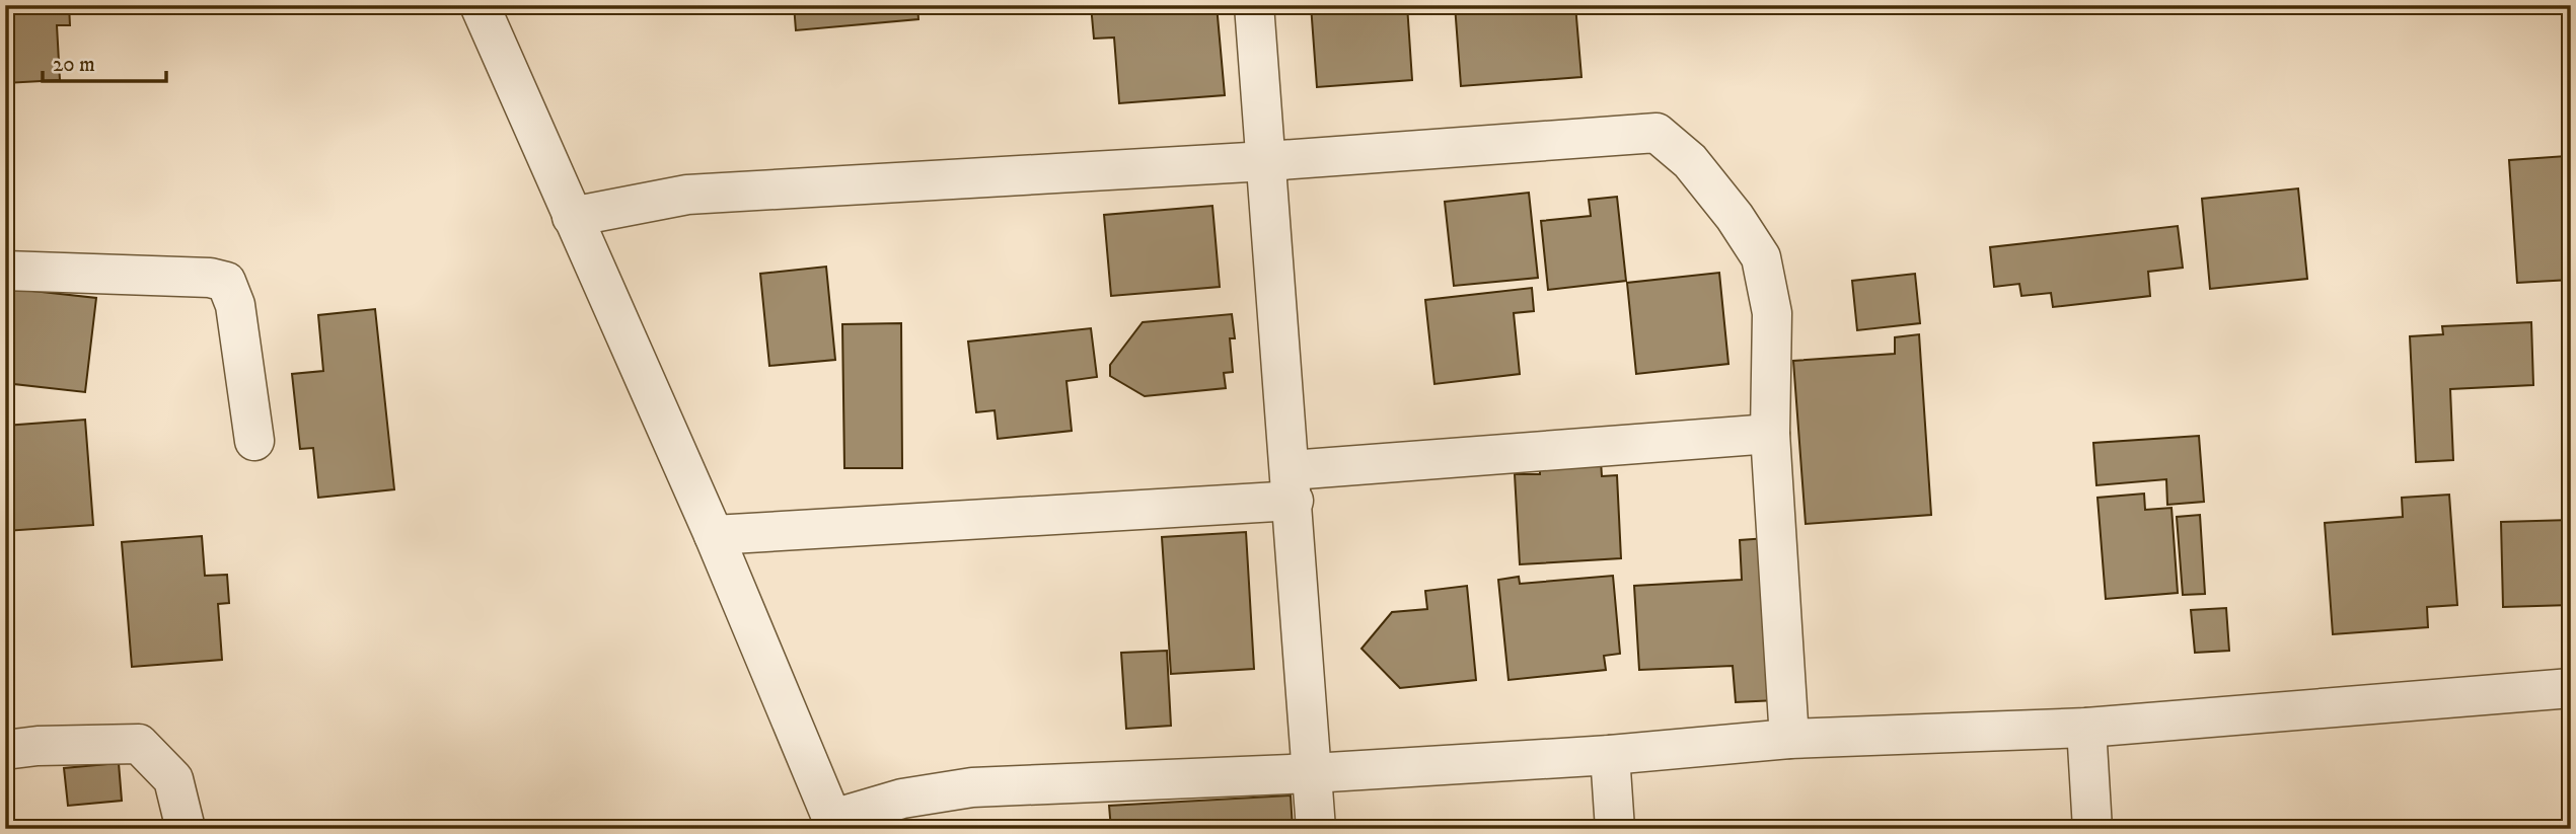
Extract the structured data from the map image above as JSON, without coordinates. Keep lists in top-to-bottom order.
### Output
{
  "scale_bar": "20 m"
}
